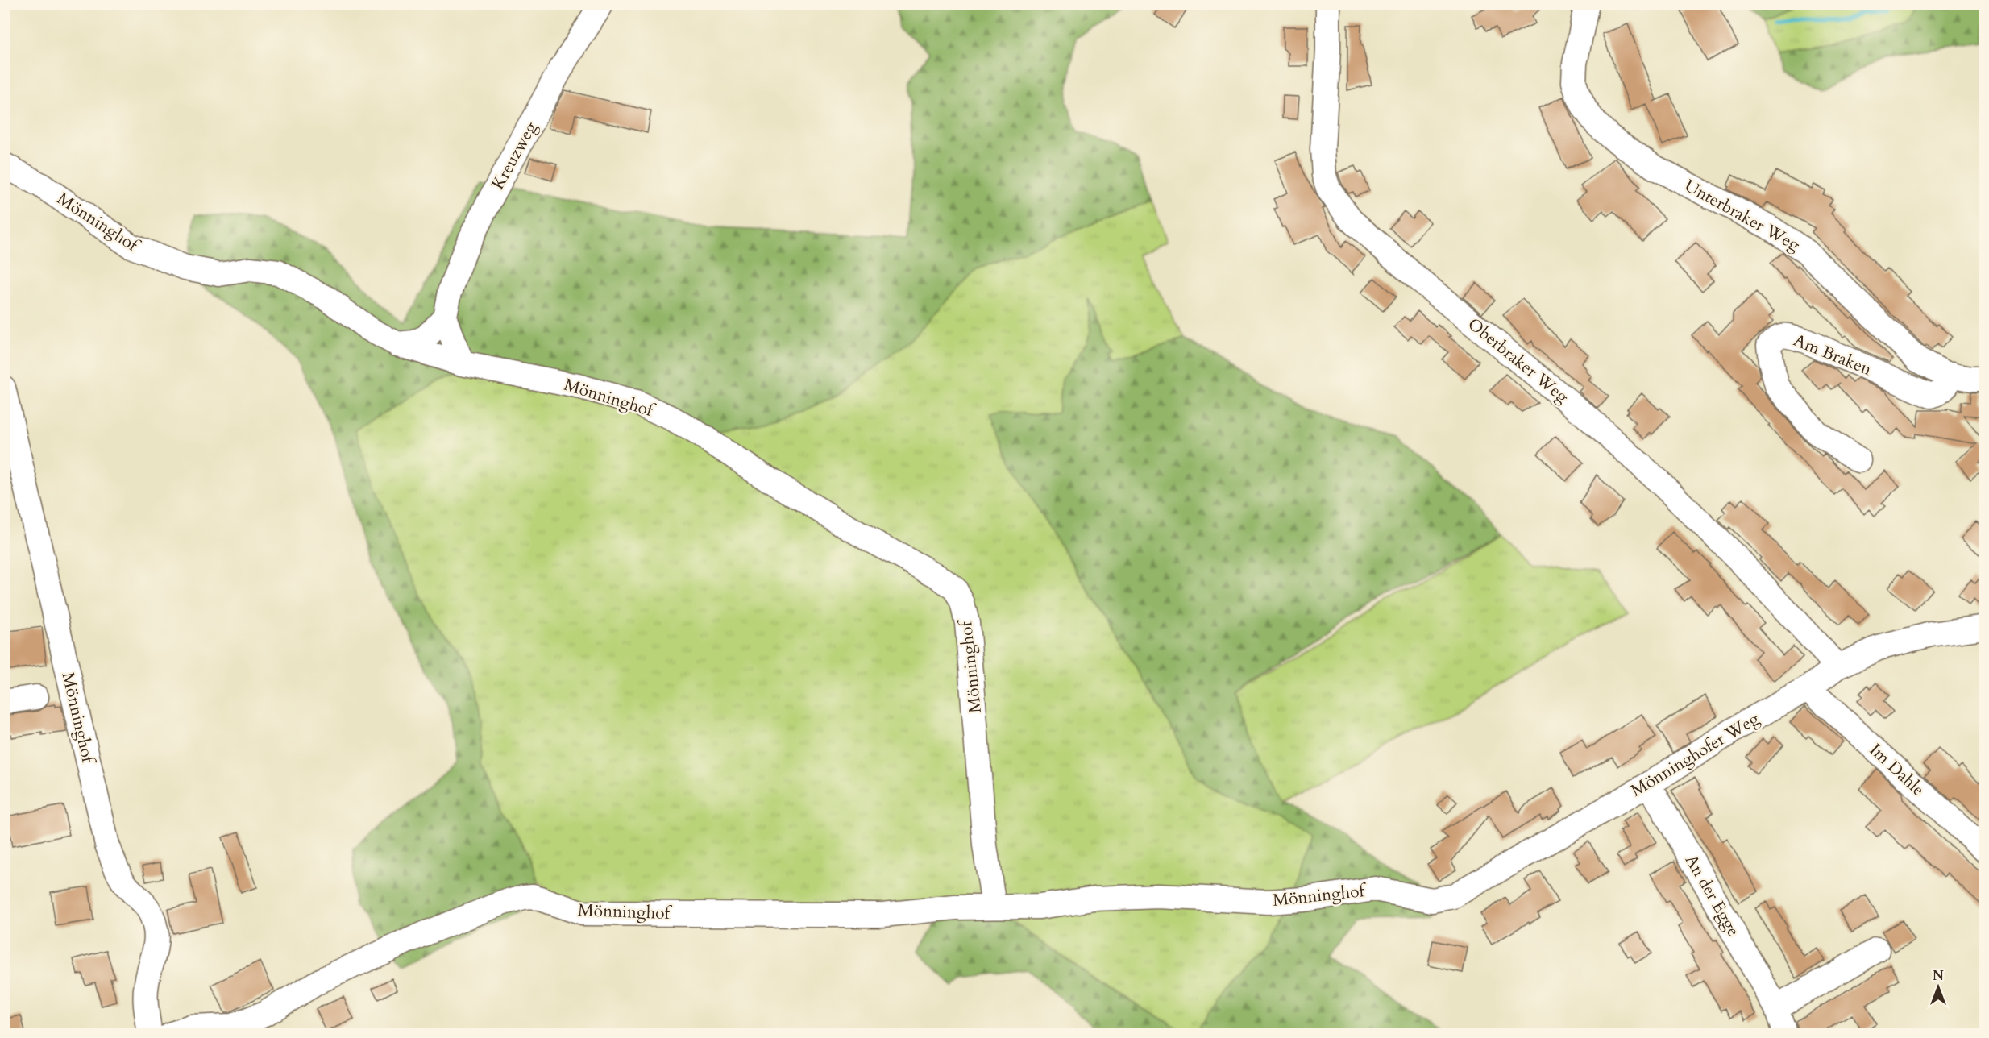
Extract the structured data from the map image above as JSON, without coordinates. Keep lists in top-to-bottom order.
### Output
{
  "streets": {
    "street": [
      "Kreuzweg",
      "Unterbraker Weg",
      "Mönninghof",
      "Am Braken",
      "Oberbraker Weg",
      "Mönninghofer Weg",
      "Im Dahle",
      "An der Egge"
    ]
  },
  "crossings": [
    ["Unterbraker Weg", "Am Braken"],
    ["Mönninghof", "Mönninghofer Weg"],
    ["Oberbraker Weg", "Mönninghofer Weg"],
    ["Mönninghofer Weg", "Im Dahle"],
    ["Mönninghofer Weg", "An der Egge"]
  ],
  "north": "top"
}
